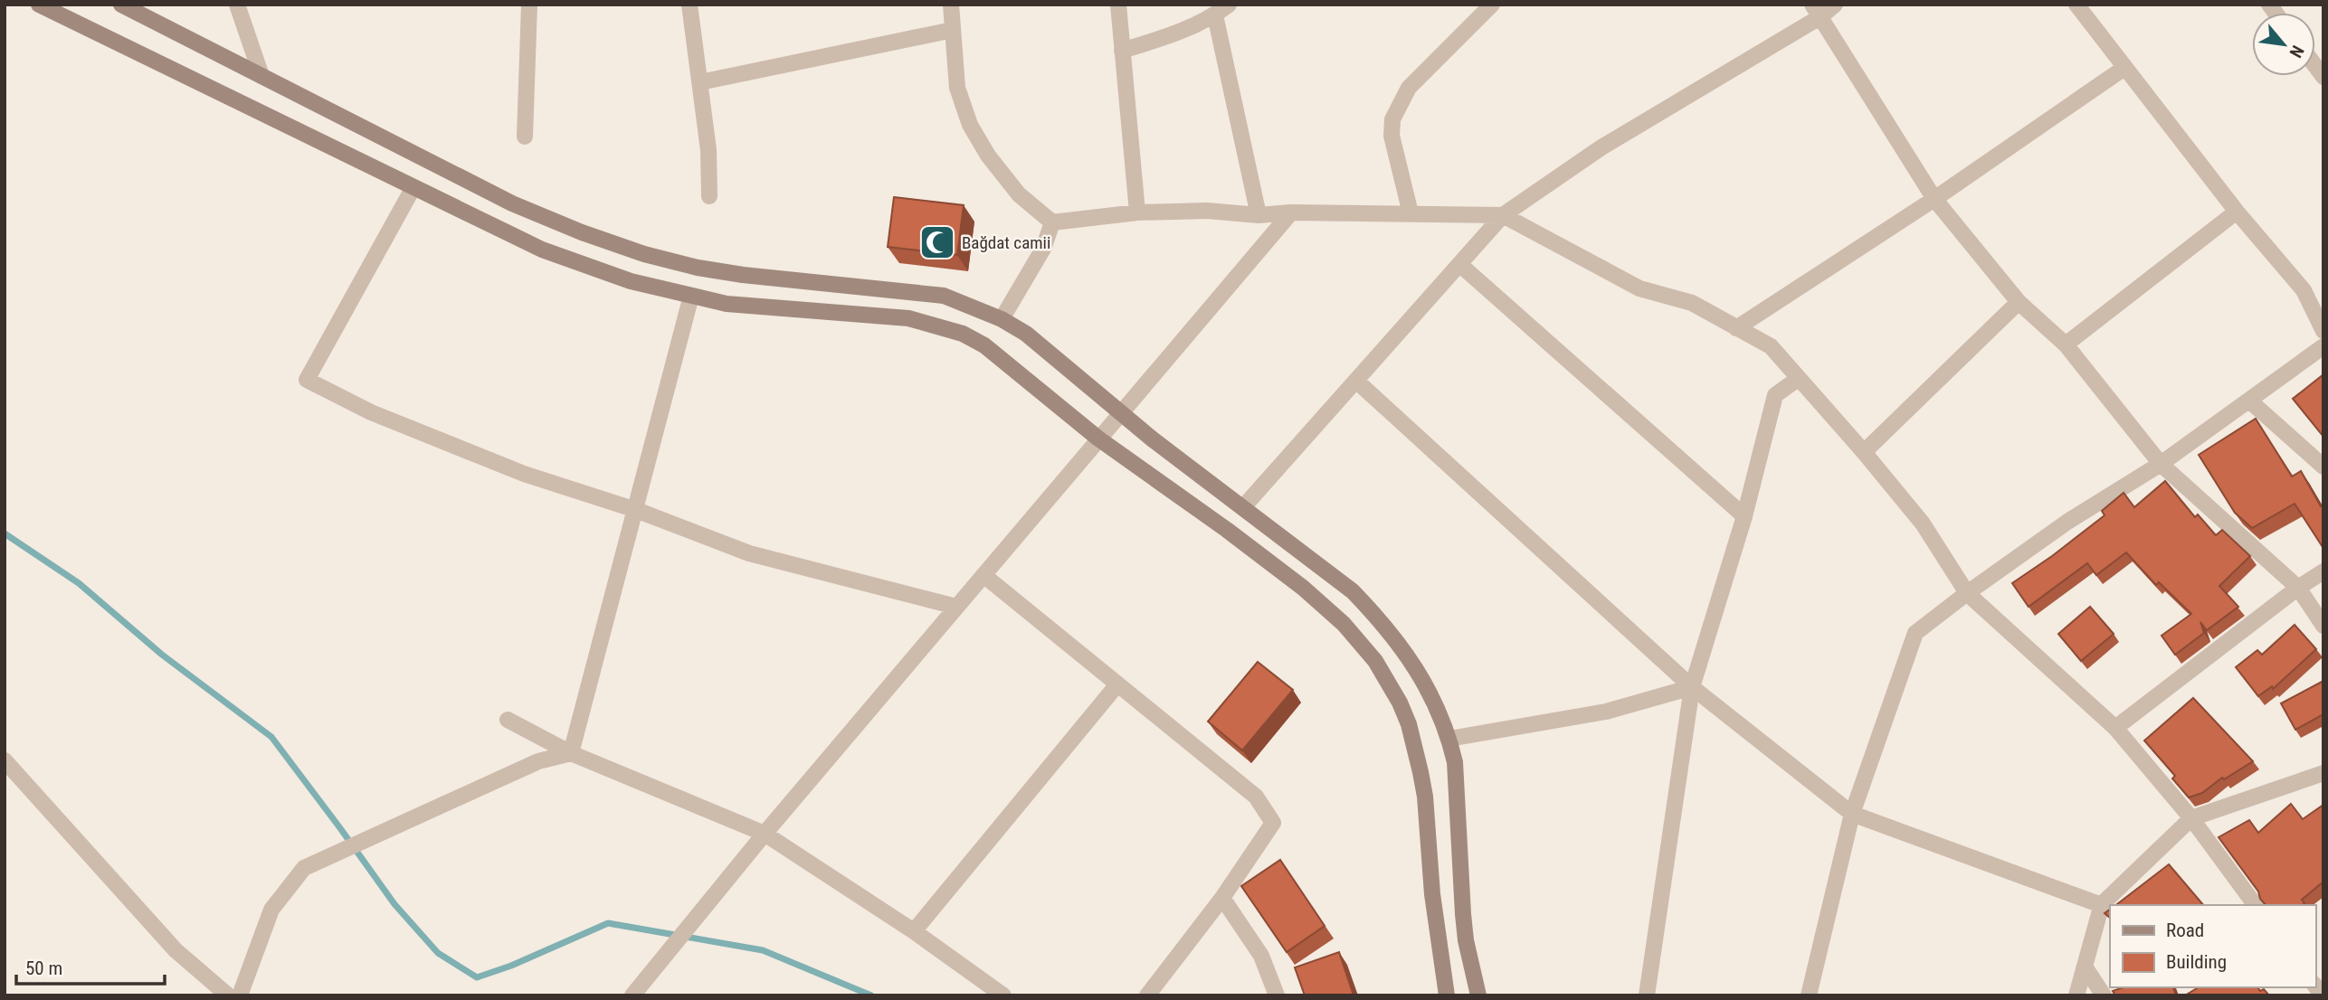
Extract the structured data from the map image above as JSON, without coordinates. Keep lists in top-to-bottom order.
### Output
{
  "places": {
    "mosque": ["Bağdat camii"]
  },
  "legend": ["Road", "Building"],
  "scale_bar": "50 m",
  "north": "bottom right"
}
